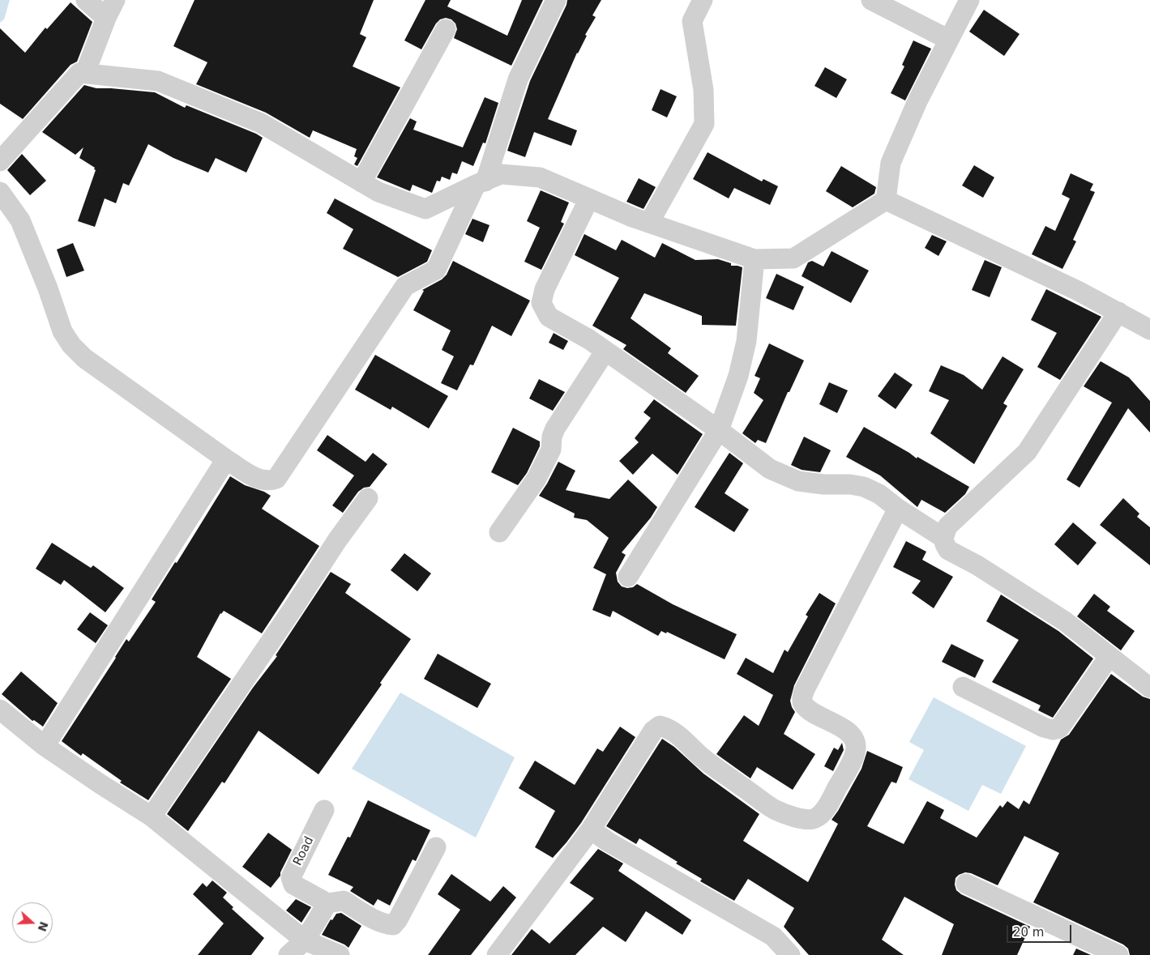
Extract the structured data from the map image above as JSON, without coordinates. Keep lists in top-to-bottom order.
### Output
{
  "streets": {
    "street": ["Road"]
  },
  "scale_bar": "20 m",
  "north": "right"
}
